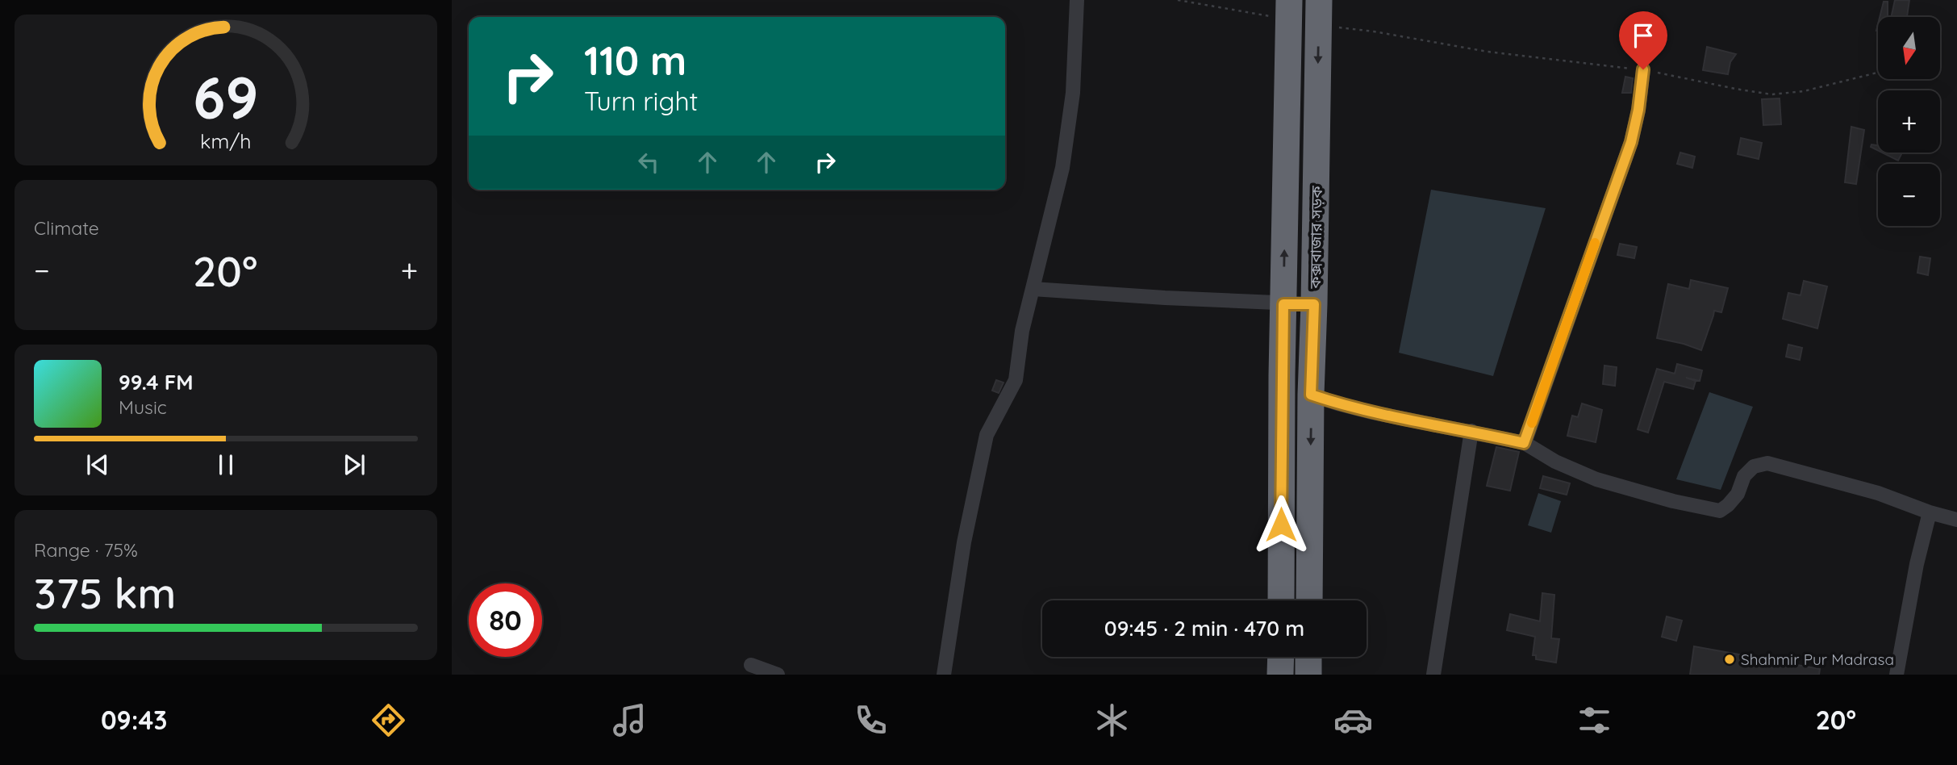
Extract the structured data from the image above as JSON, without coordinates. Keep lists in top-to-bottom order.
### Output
{
  "streets": {
    "highway": ["কক্সবাজার সড়ক"]
  },
  "places": ["Shahmir Pur Madrasa"],
  "north": "bottom",
  "page": {
    "map_buttons": ["+", "−"],
    "turn": ["110 m", "Turn right"],
    "tile": [
      "Climate",
      ["Range · 75%", "375 km"]
    ],
    "heat": ["−", "20°", "+"],
    "song": ["99.4 FM", "Music"],
    "limit": "80",
    "trip": "09:45 · 2 min · 470 m",
    "tabs": ["09:43", "20°"],
    "gauge": ["69", "km/h"]
  }
}
